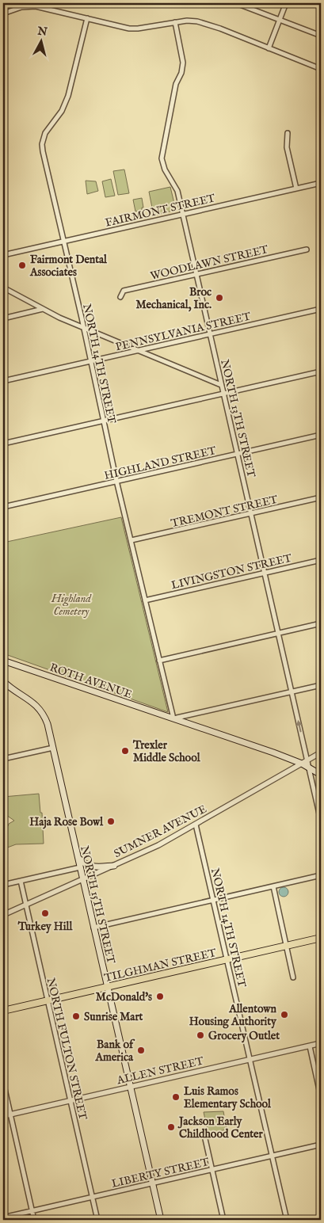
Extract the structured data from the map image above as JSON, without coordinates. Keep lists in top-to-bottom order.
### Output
{
  "streets": {
    "main road": ["ROTH AVENUE", "NORTH 15TH STREET", "TILGHMAN STREET"],
    "street": [
      "FAIRMONT STREET",
      "WOODLAWN STREET",
      "PENNSYLVANIA STREET",
      "NORTH 14TH STREET",
      "NORTH 13TH STREET",
      "HIGHLAND STREET",
      "TREMONT STREET",
      "LIVINGSTON STREET",
      "SUMNER AVENUE",
      "NORTH FULTON STREET",
      "ALLEN STREET",
      "LIBERTY STREET"
    ]
  },
  "crossings": [
    ["FAIRMONT STREET", "NORTH 14TH STREET"],
    ["FAIRMONT STREET", "NORTH 13TH STREET"],
    ["WOODLAWN STREET", "NORTH 13TH STREET"],
    ["PENNSYLVANIA STREET", "NORTH 14TH STREET"],
    ["PENNSYLVANIA STREET", "NORTH 13TH STREET"],
    ["NORTH 14TH STREET", "HIGHLAND STREET"],
    ["NORTH 14TH STREET", "TREMONT STREET"],
    ["NORTH 14TH STREET", "LIVINGSTON STREET"],
    ["NORTH 14TH STREET", "ROTH AVENUE"],
    ["NORTH 14TH STREET", "SUMNER AVENUE"],
    ["NORTH 14TH STREET", "TILGHMAN STREET"],
    ["NORTH 14TH STREET", "ALLEN STREET"],
    ["NORTH 14TH STREET", "LIBERTY STREET"],
    ["NORTH 13TH STREET", "HIGHLAND STREET"],
    ["NORTH 13TH STREET", "TREMONT STREET"],
    ["NORTH 13TH STREET", "LIVINGSTON STREET"],
    ["NORTH 13TH STREET", "ROTH AVENUE"],
    ["NORTH 13TH STREET", "SUMNER AVENUE"],
    ["ROTH AVENUE", "SUMNER AVENUE"],
    ["SUMNER AVENUE", "NORTH 15TH STREET"],
    ["SUMNER AVENUE", "NORTH FULTON STREET"],
    ["NORTH 15TH STREET", "TILGHMAN STREET"],
    ["NORTH 15TH STREET", "ALLEN STREET"],
    ["NORTH 15TH STREET", "LIBERTY STREET"],
    ["TILGHMAN STREET", "NORTH FULTON STREET"],
    ["NORTH FULTON STREET", "ALLEN STREET"],
    ["NORTH FULTON STREET", "LIBERTY STREET"]
  ],
  "parks": ["Highland Cemetery"],
  "places": [
    "Fairmont Dental Associates",
    "Broc Mechanical, Inc.",
    "Trexler Middle School",
    "Haja Rose Bowl",
    "Turkey Hill",
    "McDonald's",
    "Allentown Housing Authority",
    "Sunrise Mart",
    "Grocery Outlet",
    "Bank of America",
    "Luis Ramos Elementary School",
    "Jackson Early Childhood Center"
  ],
  "north": "top"
}
